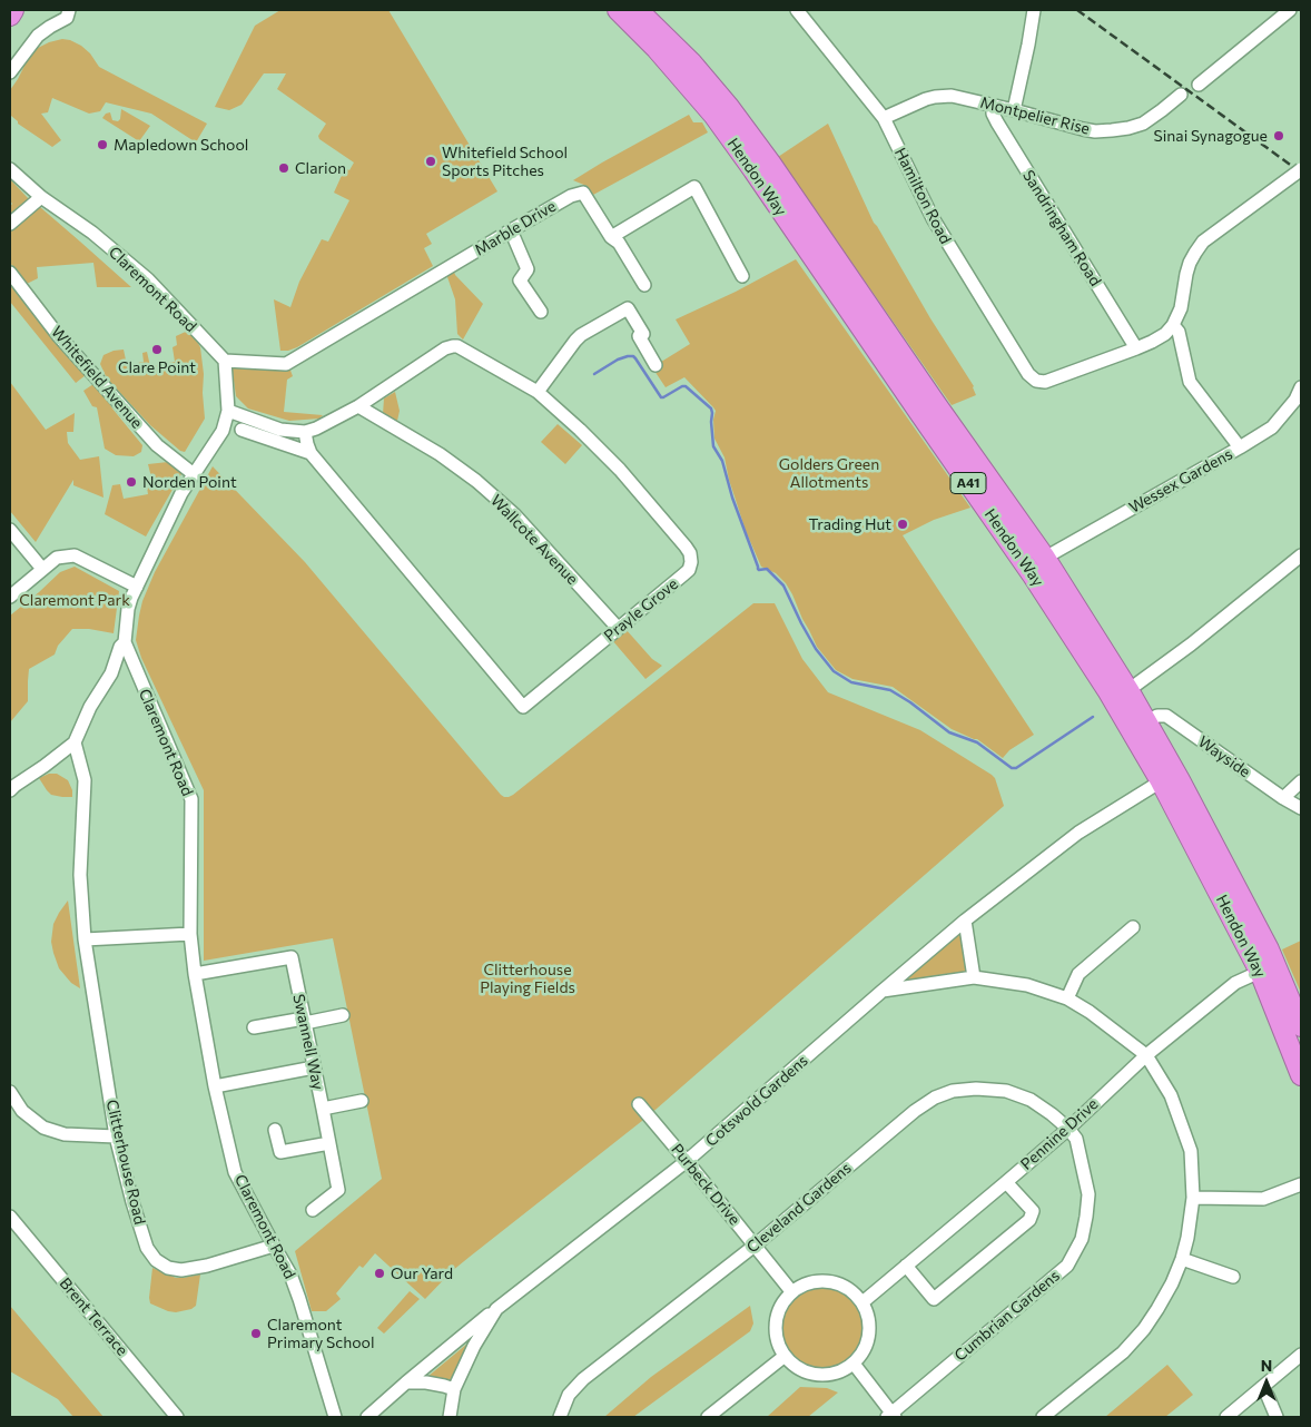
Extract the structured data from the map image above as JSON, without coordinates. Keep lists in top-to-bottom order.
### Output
{
  "streets": {
    "highway": ["Hendon Way", "A41"],
    "street": [
      "Montpelier Rise",
      "Hamilton Road",
      "Marble Drive",
      "Sandringham Road",
      "Claremont Road",
      "Whitefield Avenue",
      "Wessex Gardens",
      "Wallcote Avenue",
      "Prayle Grove",
      "Wayside",
      "Swannell Way",
      "Cotswold Gardens",
      "Pennine Drive",
      "Clitterhouse Road",
      "Purbeck Drive",
      "Cleveland Gardens",
      "Cumbrian Gardens",
      "Brent Terrace"
    ]
  },
  "crossings": [
    ["Montpelier Rise", "Hamilton Road"],
    ["Montpelier Rise", "Sandringham Road"],
    ["Hendon Way", "Wessex Gardens"],
    ["Hendon Way", "A41"],
    ["Hendon Way", "Wayside"],
    ["Hendon Way", "Cotswold Gardens"],
    ["Hendon Way", "Pennine Drive"],
    ["Hamilton Road", "Sandringham Road"],
    ["Marble Drive", "Claremont Road"],
    ["Claremont Road", "Whitefield Avenue"],
    ["Claremont Road", "Swannell Way"],
    ["Claremont Road", "Clitterhouse Road"],
    ["Wallcote Avenue", "Prayle Grove"],
    ["Cotswold Gardens", "Purbeck Drive"],
    ["Pennine Drive", "Purbeck Drive"],
    ["Pennine Drive", "Cleveland Gardens"],
    ["Pennine Drive", "Cumbrian Gardens"],
    ["Purbeck Drive", "Cleveland Gardens"],
    ["Cleveland Gardens", "Cumbrian Gardens"]
  ],
  "parks": ["Golders Green Allotments", "Claremont Park", "Clitterhouse Playing Fields"],
  "places": [
    "Sinai Synagogue",
    "Mapledown School",
    "Whitefield School Sports Pitches",
    "Clarion",
    "Clare Point",
    "Norden Point",
    "Trading Hut",
    "Our Yard",
    "Claremont Primary School"
  ],
  "north": "top"
}
